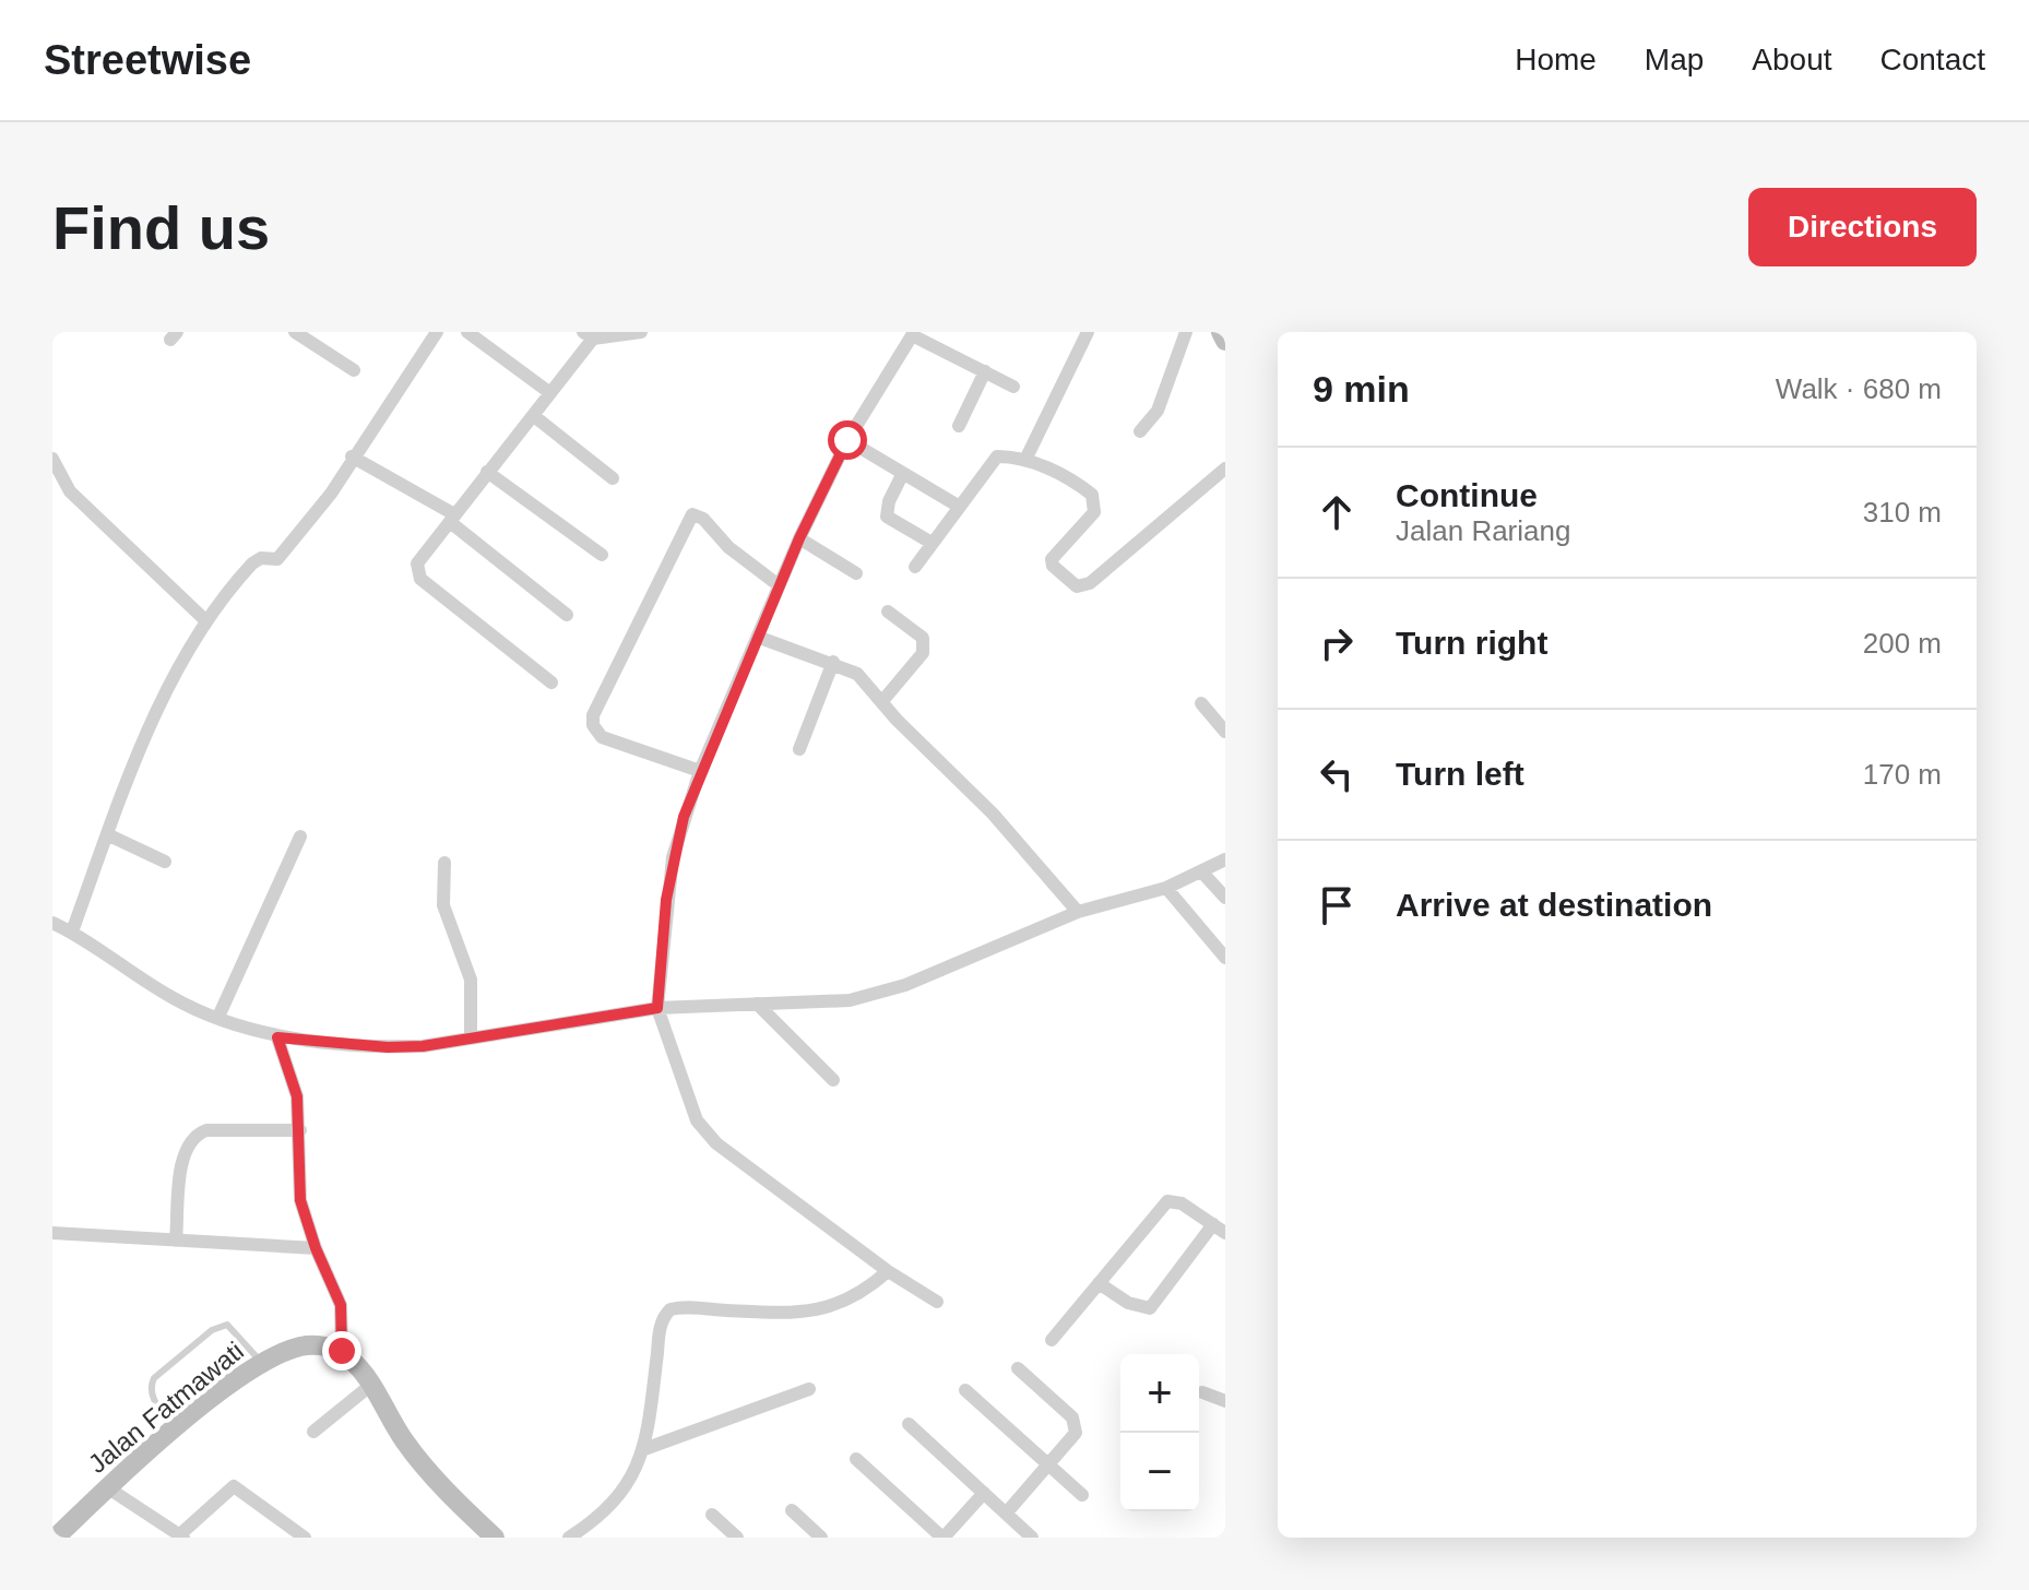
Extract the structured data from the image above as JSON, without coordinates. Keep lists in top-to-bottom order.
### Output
{
  "streets": {
    "street": ["Jalan Fatmawati"]
  },
  "page": {
    "header": "Streetwise",
    "nav": [
      "Home",
      "Map",
      "About",
      "Contact"
    ],
    "buttons": "Directions",
    "title": "Find us",
    "heading": ["9 min", "Walk · 680 m"],
    "list": [
      ["Continue", "Jalan Rariang", "310 m"],
      ["Turn right", "200 m"],
      ["Turn left", "170 m"],
      "Arrive at destination"
    ],
    "map_buttons": ["+", "−"]
  }
}
